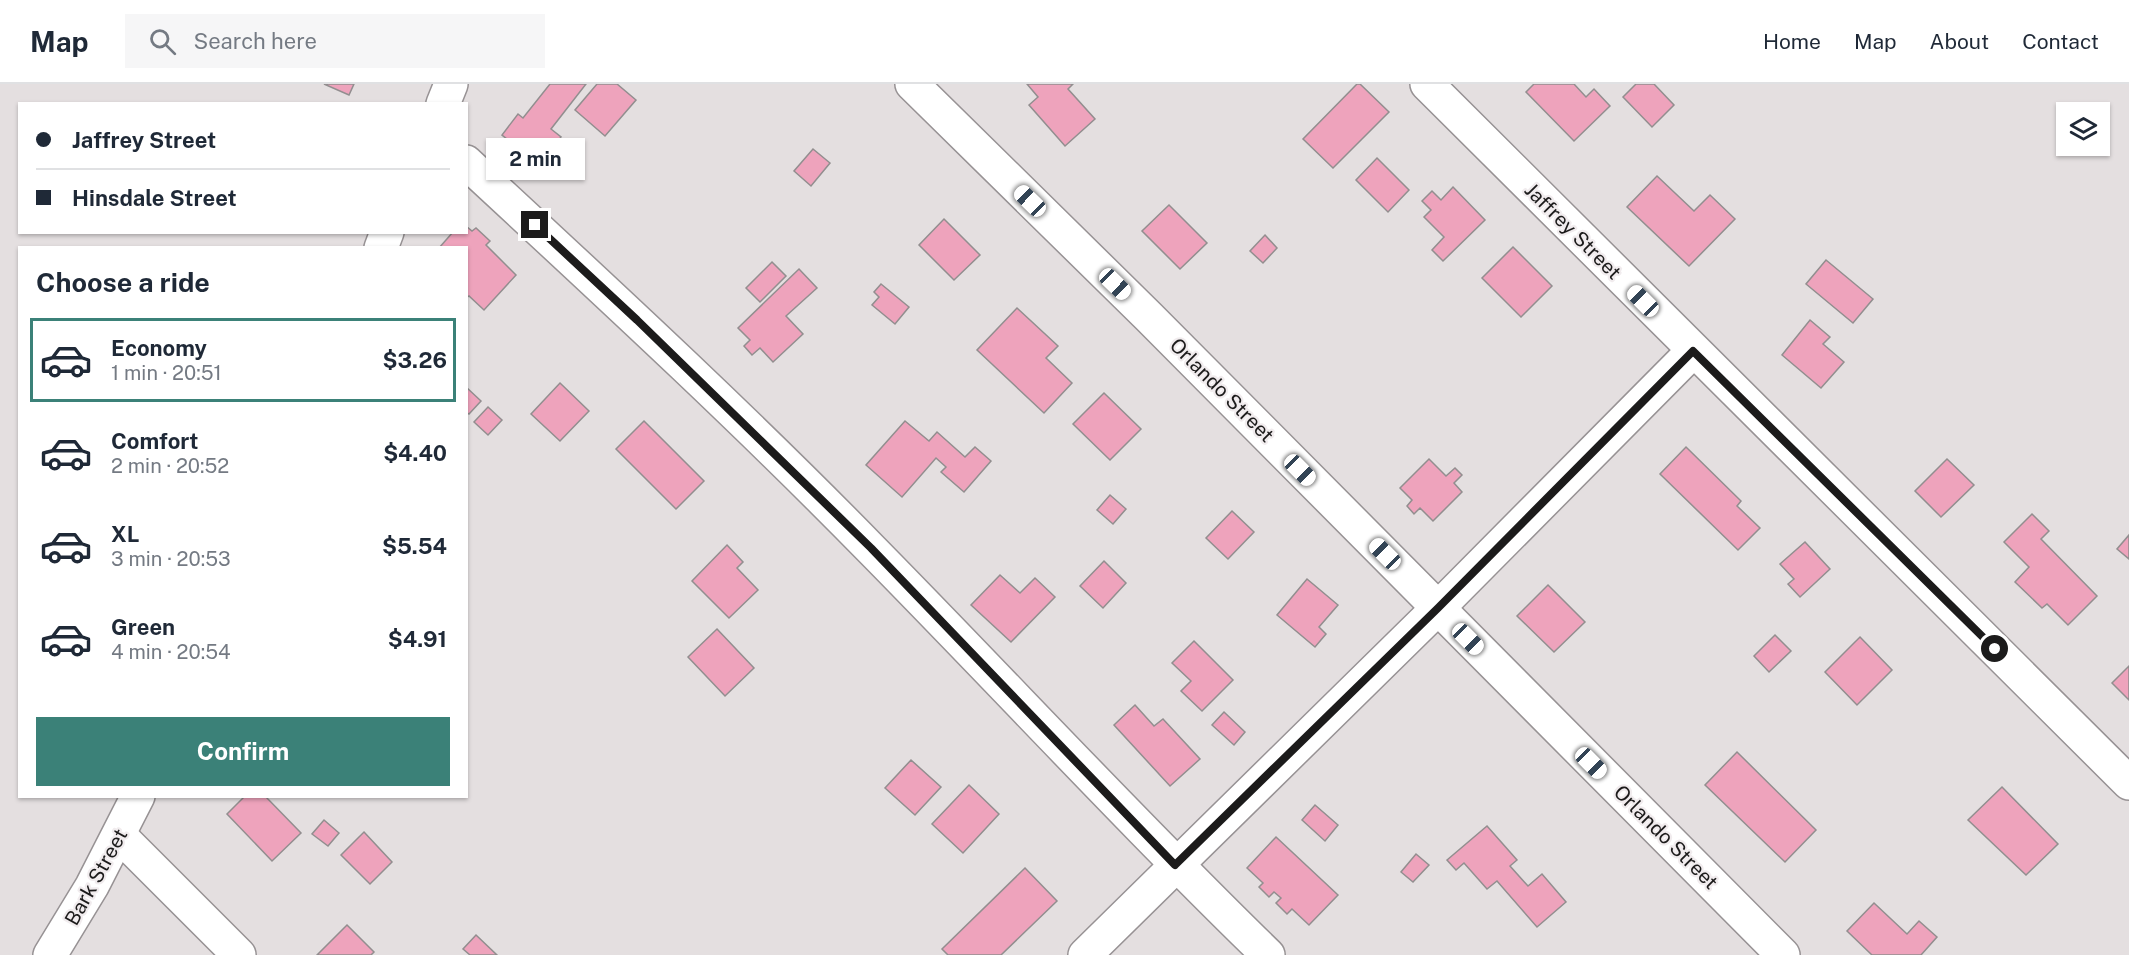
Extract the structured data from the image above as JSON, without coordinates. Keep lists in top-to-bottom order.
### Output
{
  "streets": {
    "street": ["Jaffrey Street", "Orlando Street", "Bark Street"]
  },
  "page": {
    "header": "Map",
    "search": "Search here",
    "nav": [
      "Home",
      "Map",
      "About",
      "Contact"
    ],
    "banner": ["Jaffrey Street", "Hinsdale Street"],
    "bubble": "2 min",
    "heading": "Choose a ride",
    "list": [
      {
        "name": "Economy",
        "note": "1 min · 20:51",
        "value": "$3.26"
      },
      {
        "name": "Comfort",
        "note": "2 min · 20:52",
        "value": "$4.40"
      },
      {
        "name": "XL",
        "note": "3 min · 20:53",
        "value": "$5.54"
      },
      {
        "name": "Green",
        "note": "4 min · 20:54",
        "value": "$4.91"
      }
    ],
    "buttons": "Confirm"
  }
}
